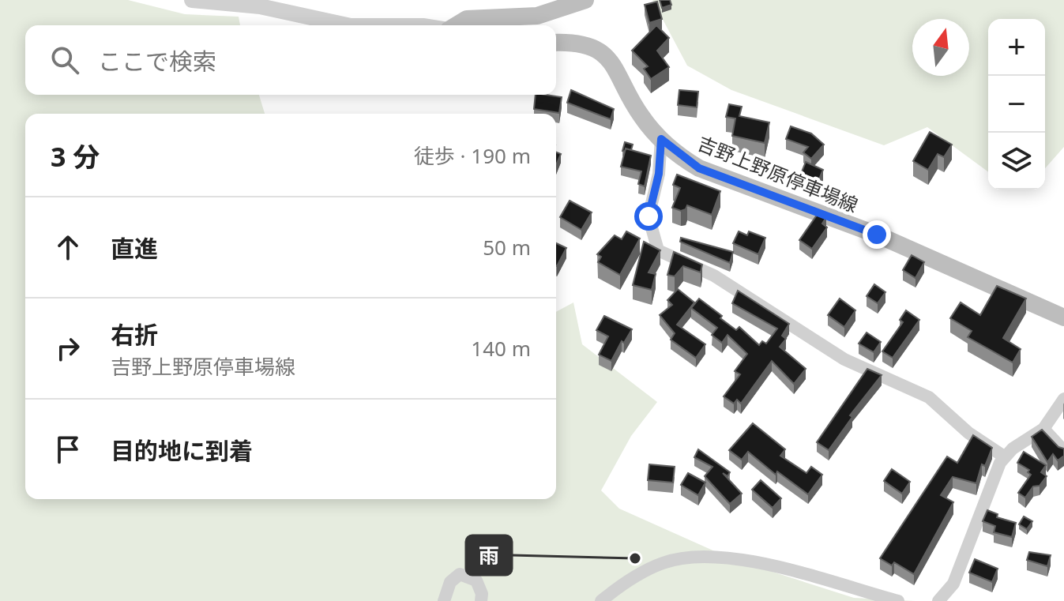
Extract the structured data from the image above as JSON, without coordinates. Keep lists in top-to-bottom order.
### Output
{
  "streets": {
    "main road": ["吉野上野原停車場線"]
  },
  "places": ["雨"],
  "north": "top",
  "page": {
    "map_buttons": ["+", "−"],
    "search": "ここで検索",
    "heading": ["3 分", "徒歩 · 190 m"],
    "list": [
      ["直進", "50 m"],
      ["右折", "吉野上野原停車場線", "140 m"],
      "目的地に到着"
    ]
  }
}
